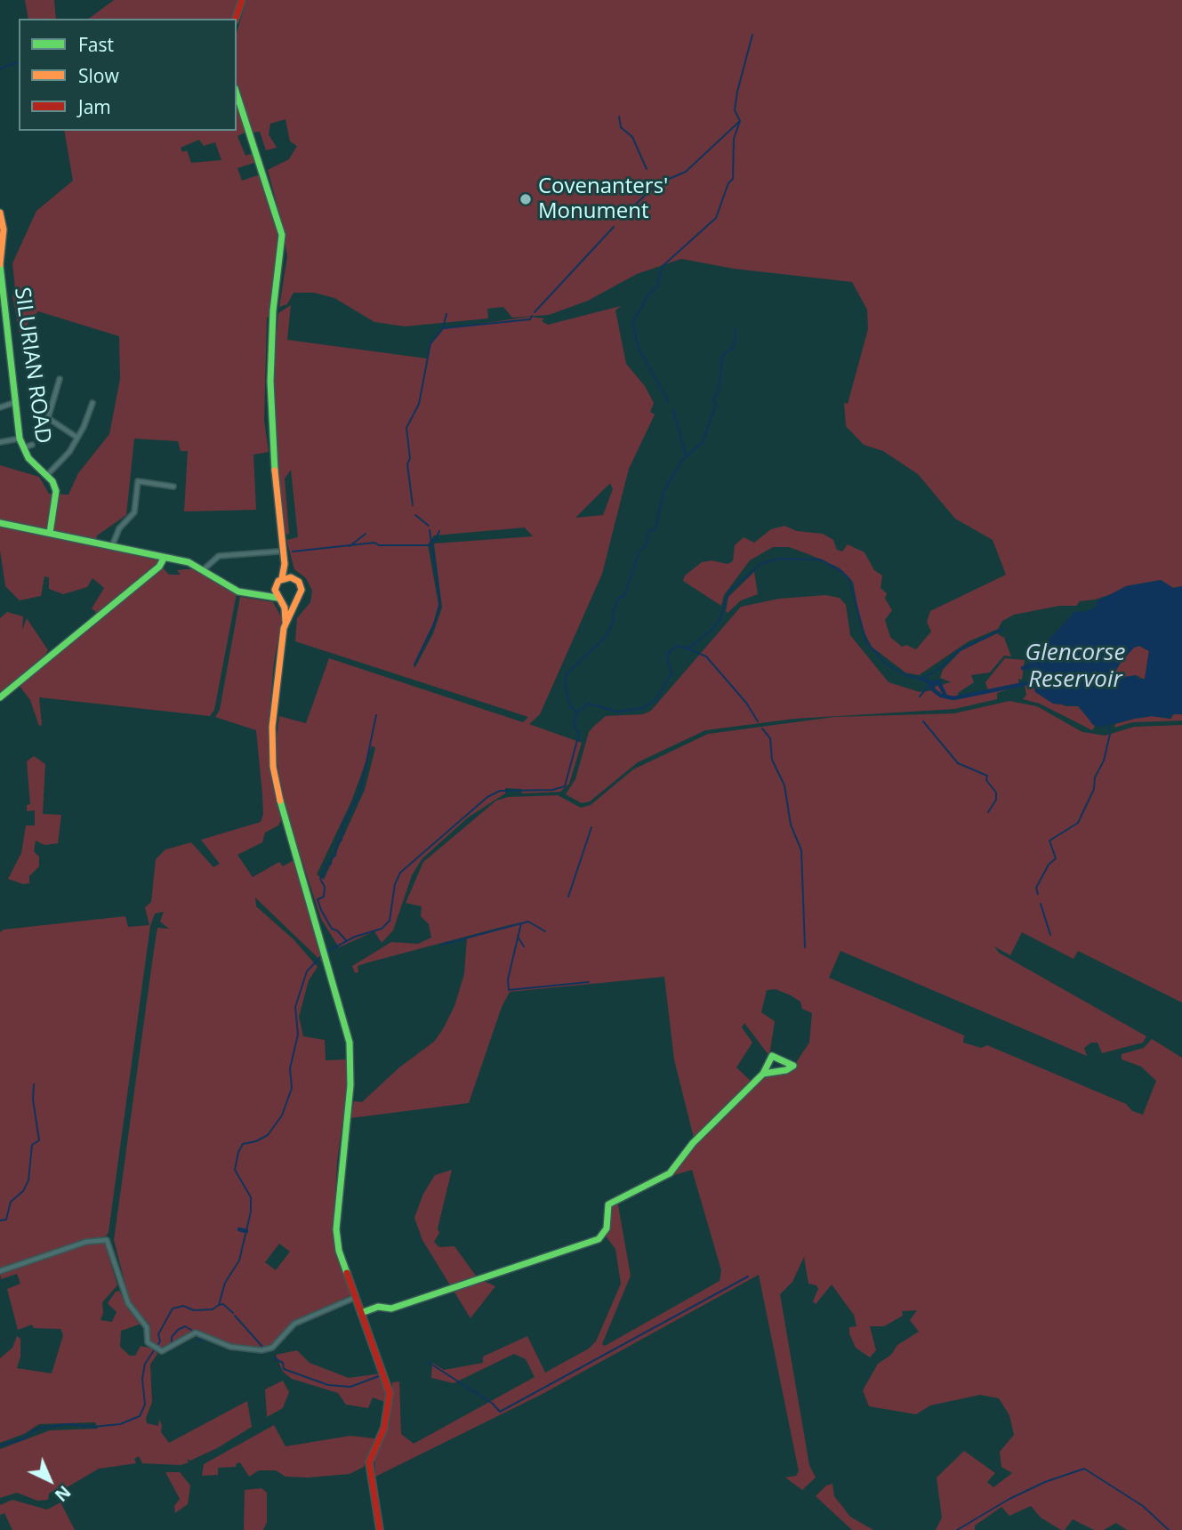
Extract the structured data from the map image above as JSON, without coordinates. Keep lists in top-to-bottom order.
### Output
{
  "streets": {
    "main road": ["SILURIAN ROAD"]
  },
  "water": ["Glencorse Reservoir"],
  "places": ["Covenanters' Monument"],
  "legend": ["Fast", "Slow", "Jam"],
  "north": "bottom right"
}
